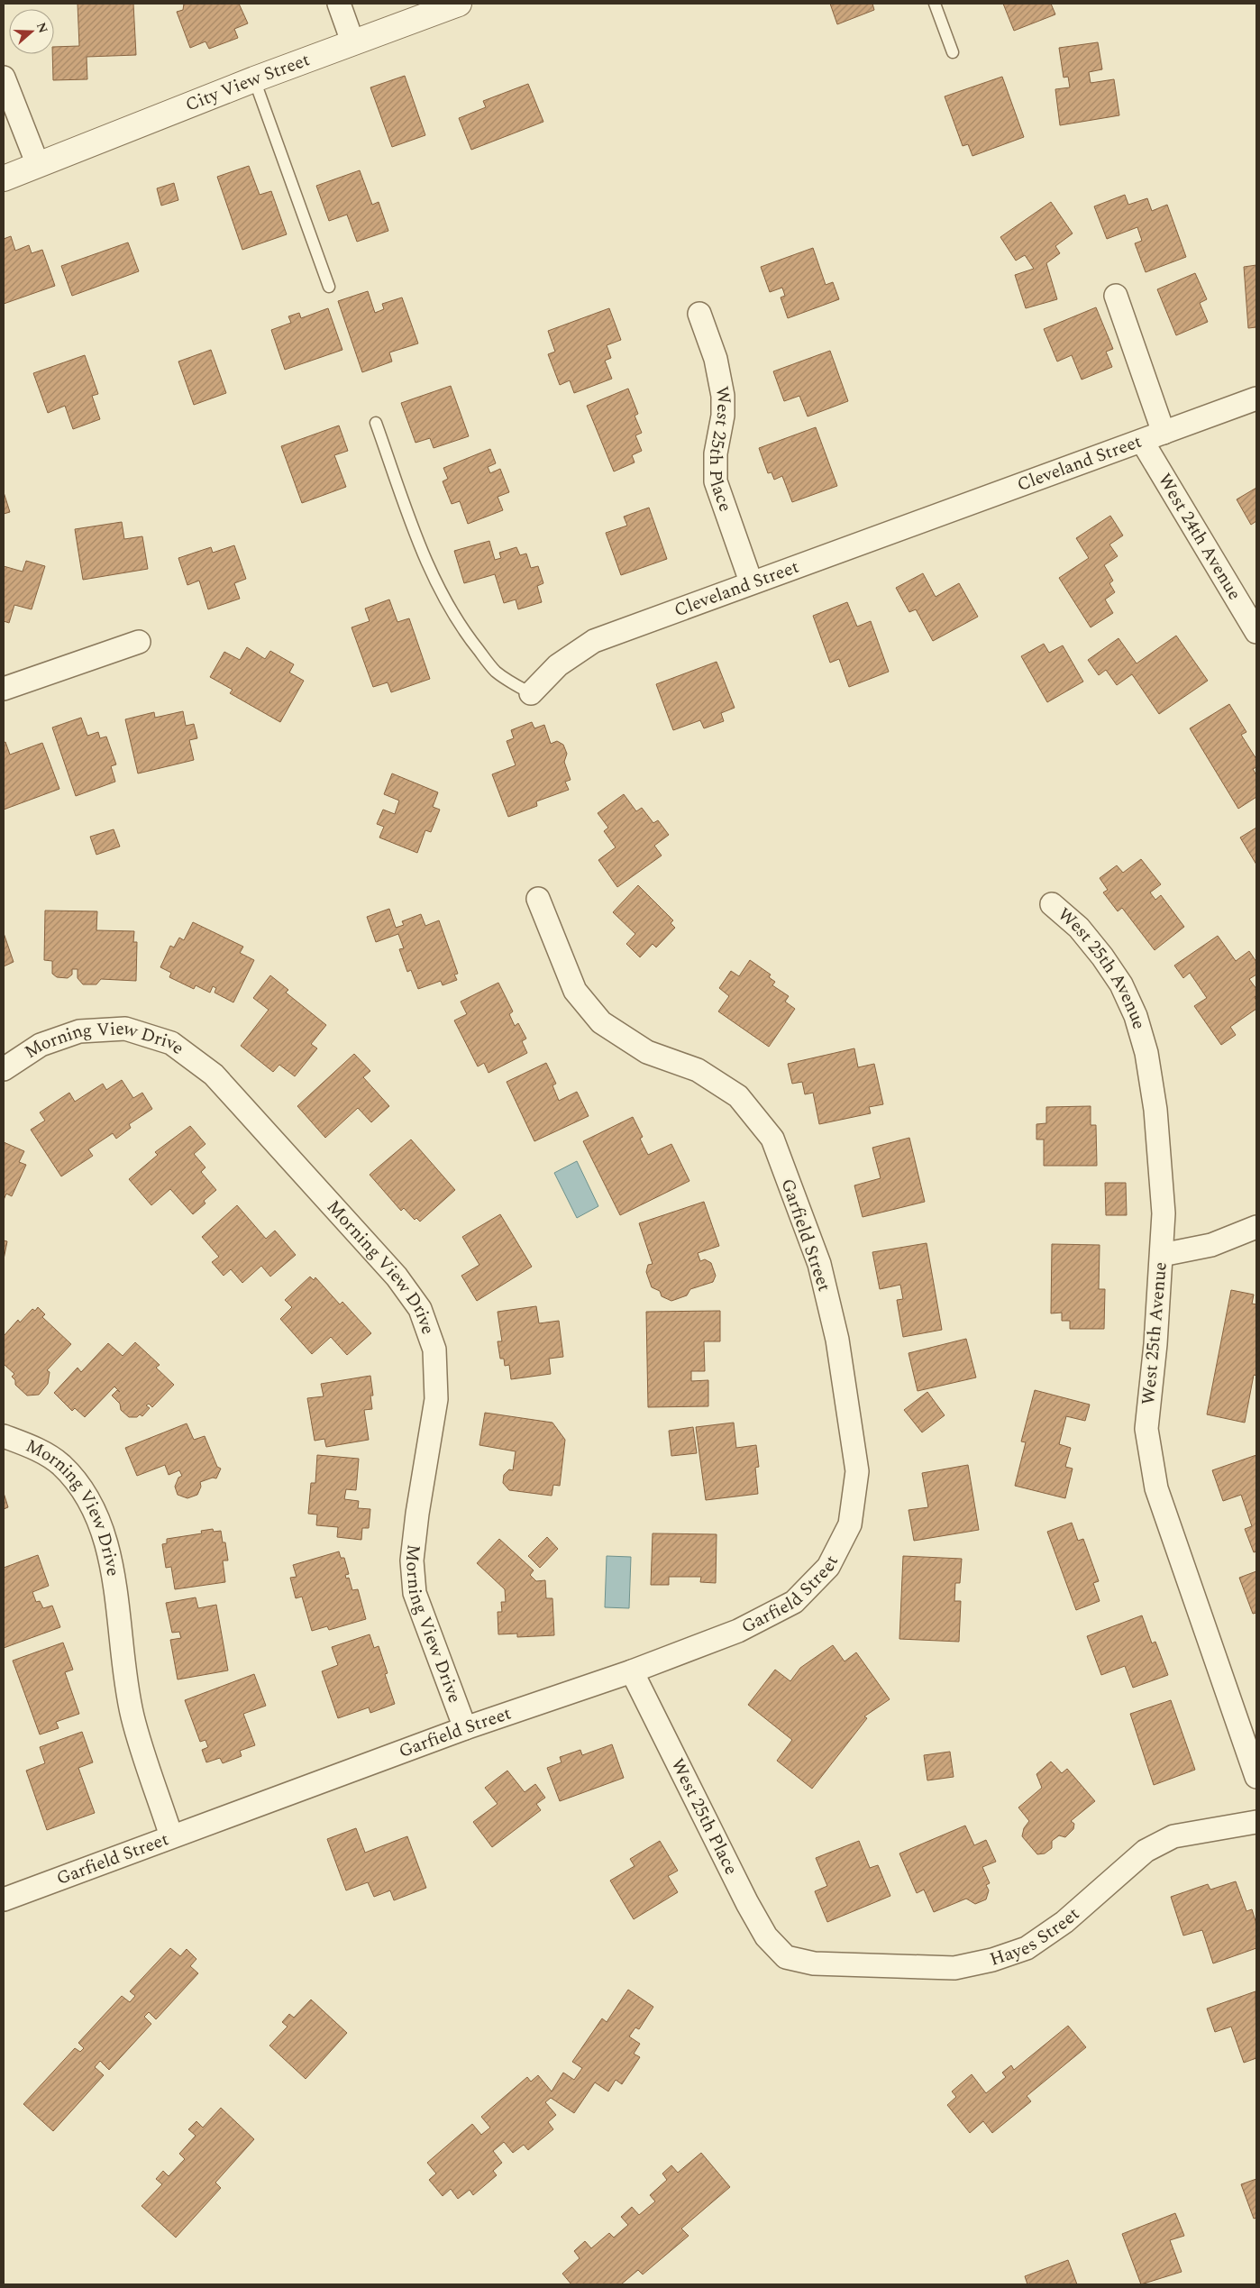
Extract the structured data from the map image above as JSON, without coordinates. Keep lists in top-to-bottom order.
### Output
{
  "streets": {
    "street": [
      "City View Street",
      "West 25th Place",
      "Cleveland Street",
      "West 24th Avenue",
      "West 25th Avenue",
      "Morning View Drive",
      "Garfield Street",
      "Hayes Street"
    ]
  },
  "crossings": [
    ["West 25th Place", "Cleveland Street"],
    ["West 25th Place", "Garfield Street"],
    ["West 25th Place", "Hayes Street"],
    ["Cleveland Street", "West 24th Avenue"],
    ["Morning View Drive", "Garfield Street"]
  ],
  "north": "right"
}
